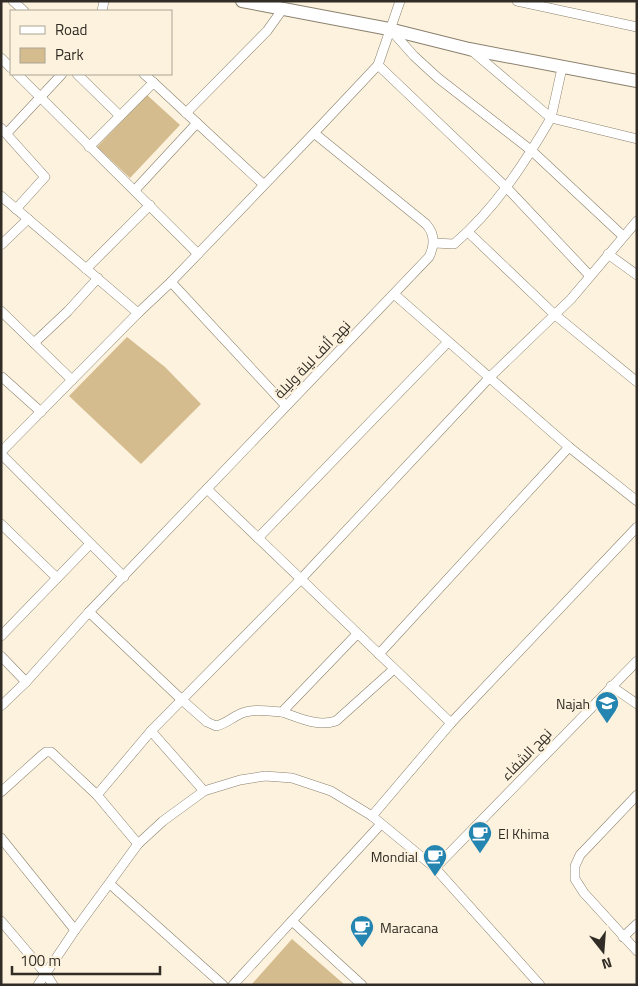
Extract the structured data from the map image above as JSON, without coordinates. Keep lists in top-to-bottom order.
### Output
{
  "streets": {
    "street": ["نهج ألف ليلة وليلة", "نهج الشفاء"]
  },
  "places": {
    "school or university": ["Najah"],
    "cafe": ["El Khima", "Mondial", "Maracana"]
  },
  "legend": ["Road", "Park"],
  "scale_bar": "100 m",
  "north": "bottom"
}
